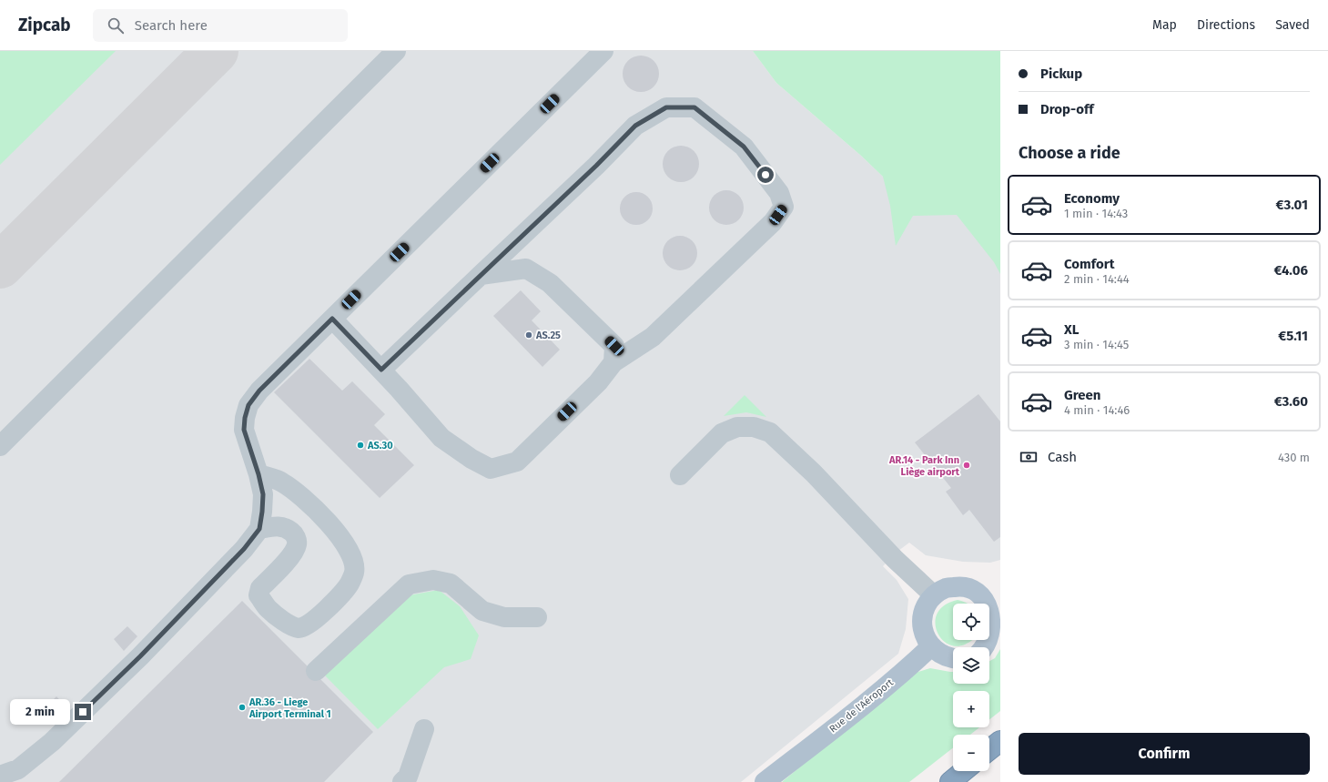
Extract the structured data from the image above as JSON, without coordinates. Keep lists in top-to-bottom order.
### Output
{
  "streets": {
    "main road": ["Rue de l'Aéroport"]
  },
  "places": [
    "AS.25",
    "AS.30",
    "AR.14 - Park Inn Liège airport",
    "AR.36 - Liege Airport Terminal 1"
  ],
  "page": {
    "header": "Zipcab",
    "search": "Search here",
    "nav": ["Map", "Directions", "Saved"],
    "banner": ["Pickup", "Drop-off"],
    "heading": "Choose a ride",
    "list": [
      {
        "name": "Economy",
        "note": "1 min · 14:43",
        "value": "€3.01"
      },
      {
        "name": "Comfort",
        "note": "2 min · 14:44",
        "value": "€4.06"
      },
      {
        "name": "XL",
        "note": "3 min · 14:45",
        "value": "€5.11"
      },
      {
        "name": "Green",
        "note": "4 min · 14:46",
        "value": "€3.60"
      }
    ],
    "pay": ["Cash", "430 m"],
    "map_buttons": ["+", "−"],
    "bubble": "2 min",
    "buttons": "Confirm"
  }
}
